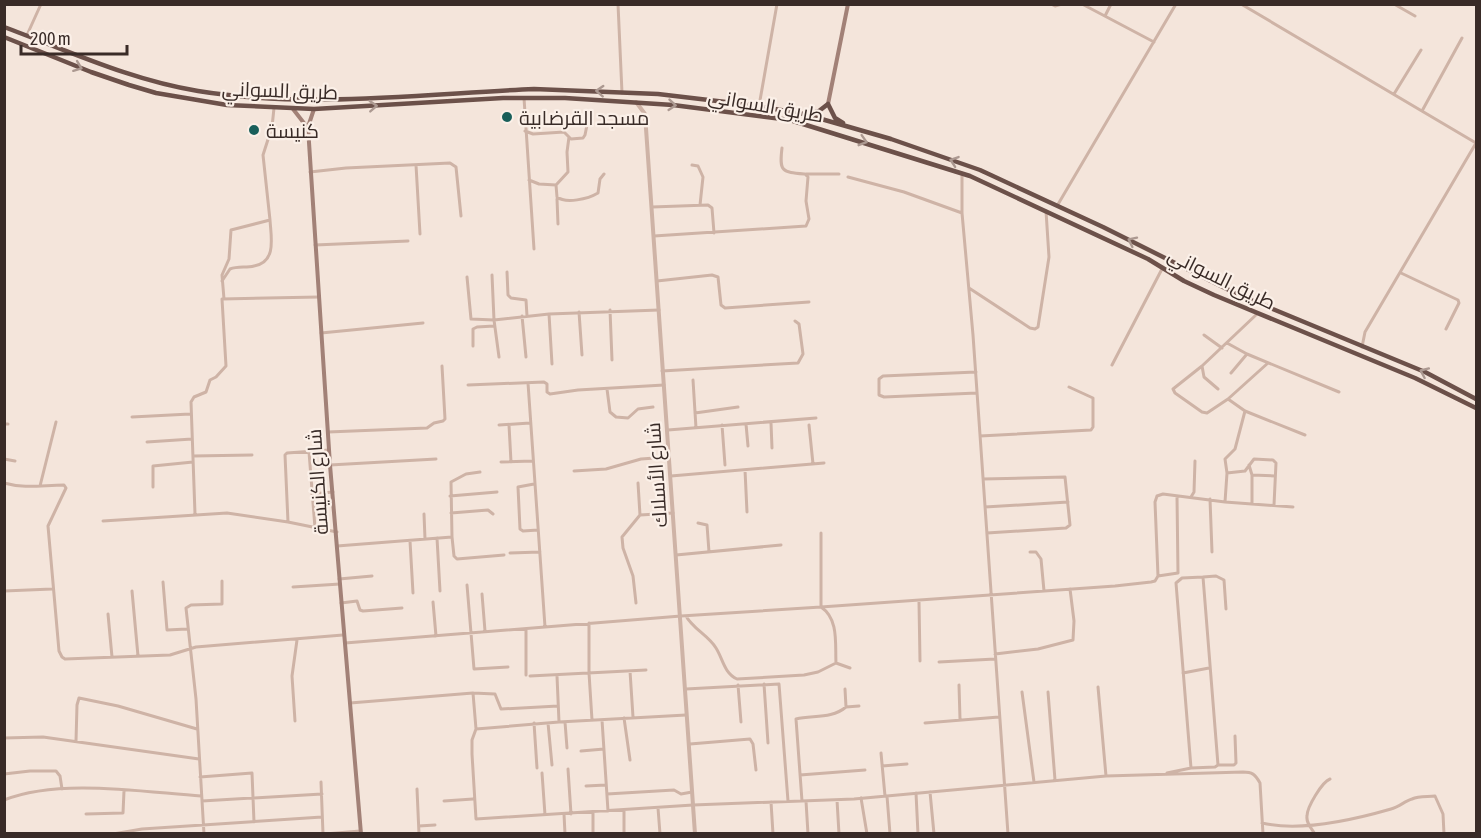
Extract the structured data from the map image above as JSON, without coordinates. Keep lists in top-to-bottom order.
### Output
{
  "streets": {
    "highway": ["طريق السواني"],
    "main road": ["شارع الكنيسة"],
    "street": ["شارع الأسلاك"]
  },
  "crossings": [
    ["طريق السواني", "شارع الكنيسة"]
  ],
  "places": ["مسجد القرضابية", "كنيسة"],
  "scale_bar": "200 m"
}
